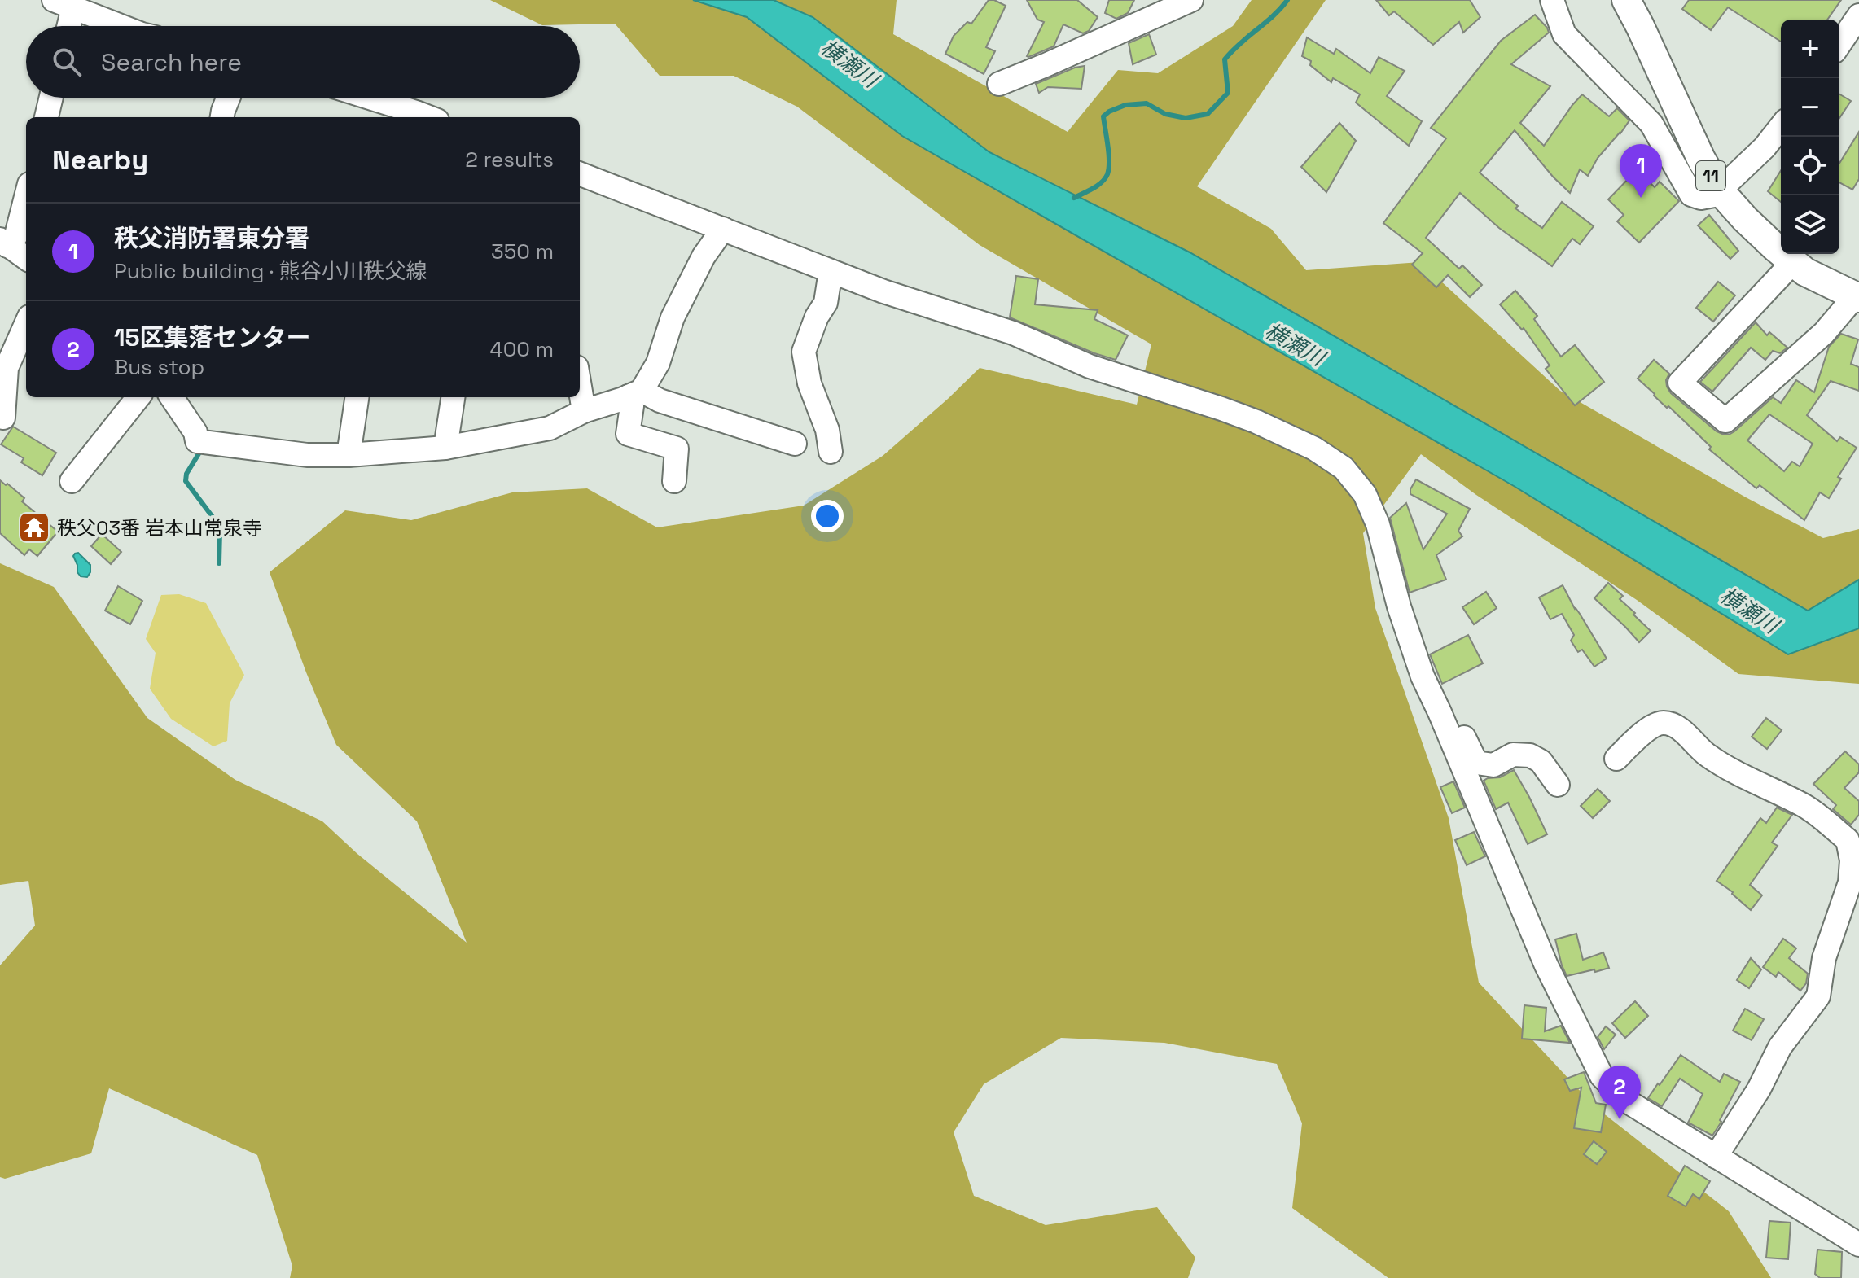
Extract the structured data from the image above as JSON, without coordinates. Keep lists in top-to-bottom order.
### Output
{
  "streets": {
    "main road": ["11"]
  },
  "water": ["横瀬川"],
  "places": {
    "temple": ["秩父03番 岩本山常泉寺"]
  },
  "page": {
    "map_buttons": ["+", "−"],
    "search": "Search here",
    "heading": ["Nearby", "2 results"],
    "pins": ["1", "2"],
    "list": [
      {
        "mark": "1",
        "name": "秩父消防署東分署",
        "note": "Public building · 熊谷小川秩父線",
        "value": "350 m"
      },
      {
        "mark": "2",
        "name": "15区集落センター",
        "note": "Bus stop",
        "value": "400 m"
      }
    ]
  }
}
